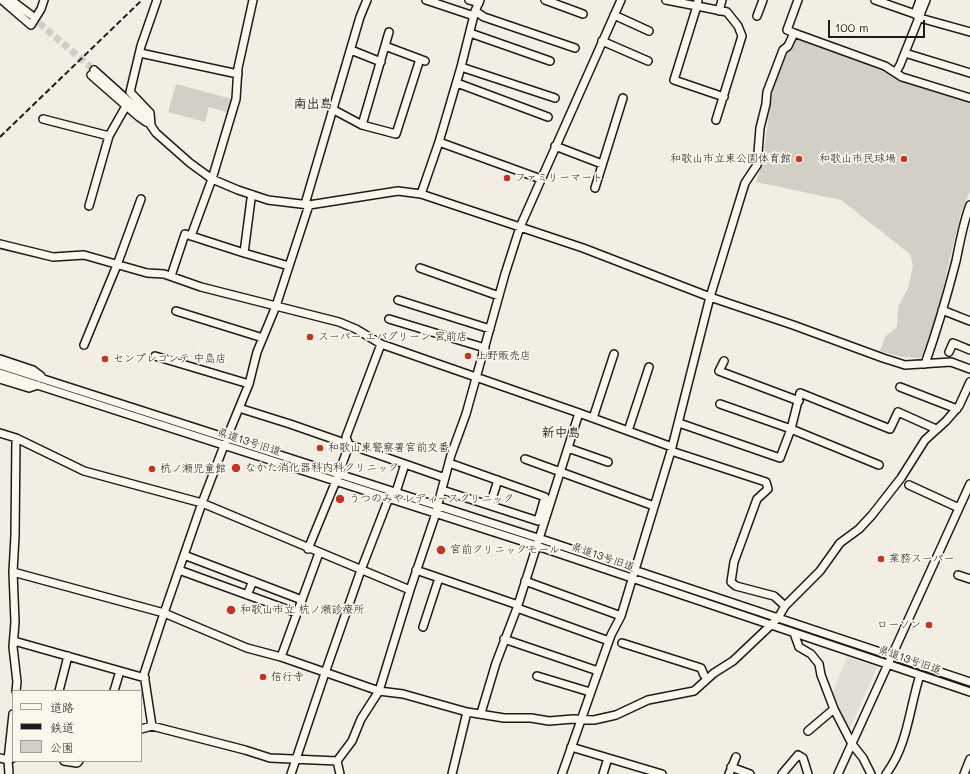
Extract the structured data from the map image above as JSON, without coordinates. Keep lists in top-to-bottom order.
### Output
{
  "streets": {
    "street": ["県道13号旧道"]
  },
  "districts": ["南出島", "新中島"],
  "places": [
    "和歌山市立東公園体育館",
    "和歌山市民球場",
    "ファミリーマート",
    "スーパー エバグリーン 宮前店",
    "上野販売店",
    "センプレコンテ 中島店",
    "和歌山東警察署宮前交番",
    "なかた消化器科内科クリニック",
    "杭ノ瀬児童館",
    "うつのみやレディースクリニック",
    "宮前クリニックモール",
    "業務スーパー",
    "和歌山市立 杭ノ瀬診療所",
    "ローソン",
    "信行寺"
  ],
  "legend": ["道路", "鉄道", "公園"],
  "scale_bar": "100 m"
}
